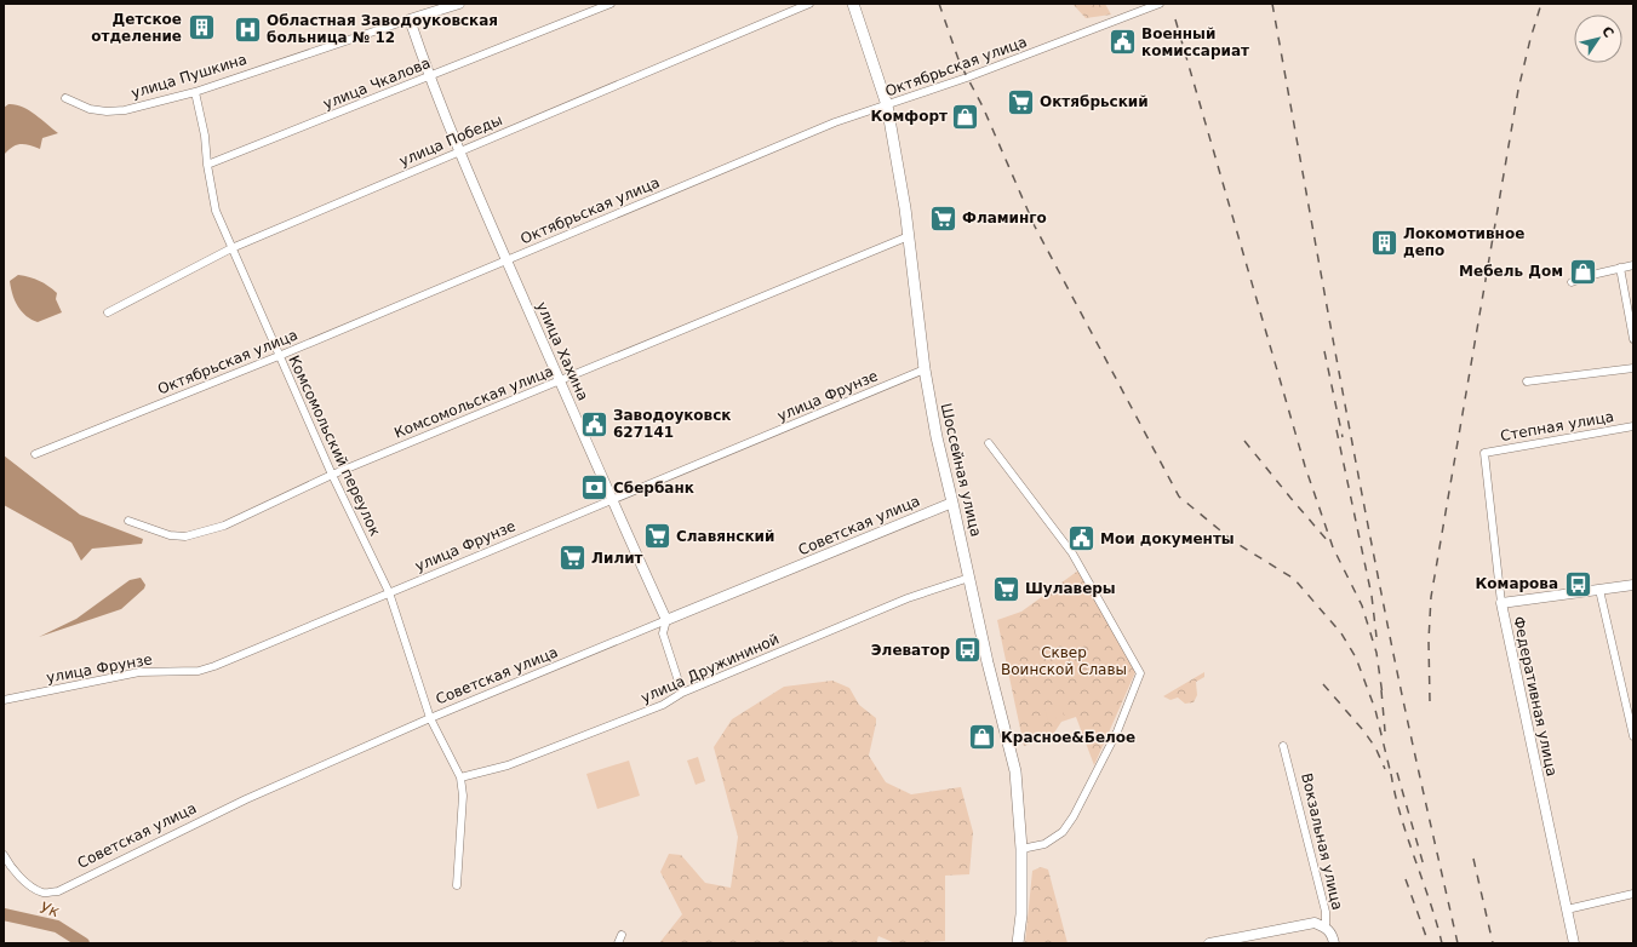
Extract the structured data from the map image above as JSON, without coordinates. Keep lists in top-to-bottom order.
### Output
{
  "streets": {
    "main road": ["Шоссейная улица"],
    "street": [
      "Октябрьская улица",
      "улица Пушкина",
      "улица Чкалова",
      "улица Победы",
      "улица Хахина",
      "улица Фрунзе",
      "Комсомольская улица",
      "Степная улица",
      "Комсомольский переулок",
      "Советская улица",
      "улица Дружининой",
      "Федеративная улица",
      "Вокзальная улица"
    ]
  },
  "crossings": [
    ["Октябрьская улица", "улица Хахина"],
    ["Октябрьская улица", "Комсомольский переулок"],
    ["Октябрьская улица", "Шоссейная улица"],
    ["улица Пушкина", "улица Хахина"],
    ["улица Пушкина", "Комсомольский переулок"],
    ["улица Чкалова", "улица Хахина"],
    ["улица Чкалова", "Комсомольский переулок"],
    ["улица Победы", "улица Хахина"],
    ["улица Победы", "Комсомольский переулок"],
    ["улица Хахина", "улица Фрунзе"],
    ["улица Хахина", "Комсомольская улица"],
    ["улица Хахина", "Советская улица"],
    ["улица Хахина", "улица Дружининой"],
    ["улица Фрунзе", "Комсомольский переулок"],
    ["улица Фрунзе", "Шоссейная улица"],
    ["Комсомольская улица", "Комсомольский переулок"],
    ["Комсомольская улица", "Шоссейная улица"],
    ["Степная улица", "Федеративная улица"],
    ["Комсомольский переулок", "Советская улица"],
    ["Комсомольский переулок", "улица Дружининой"],
    ["Шоссейная улица", "Советская улица"],
    ["Шоссейная улица", "улица Дружининой"]
  ],
  "water": ["Ук"],
  "parks": ["Сквер Воинской Славы"],
  "places": {
    "building": ["Детское отделение", "Локомотивное депо"],
    "hospital": ["Областная Заводоуковская больница № 12"],
    "public building": ["Военный комиссариат", "Заводоуковск 627141", "Мои документы"],
    "supermarket": [
      "Октябрьский",
      "Фламинго",
      "Славянский",
      "Лилит",
      "Шулаверы"
    ],
    "shop": ["Комфорт", "Мебель Дом", "Красное&Белое"],
    "bank": ["Сбербанк"],
    "bus stop": ["Комарова", "Элеватор"]
  },
  "north": "top right"
}
